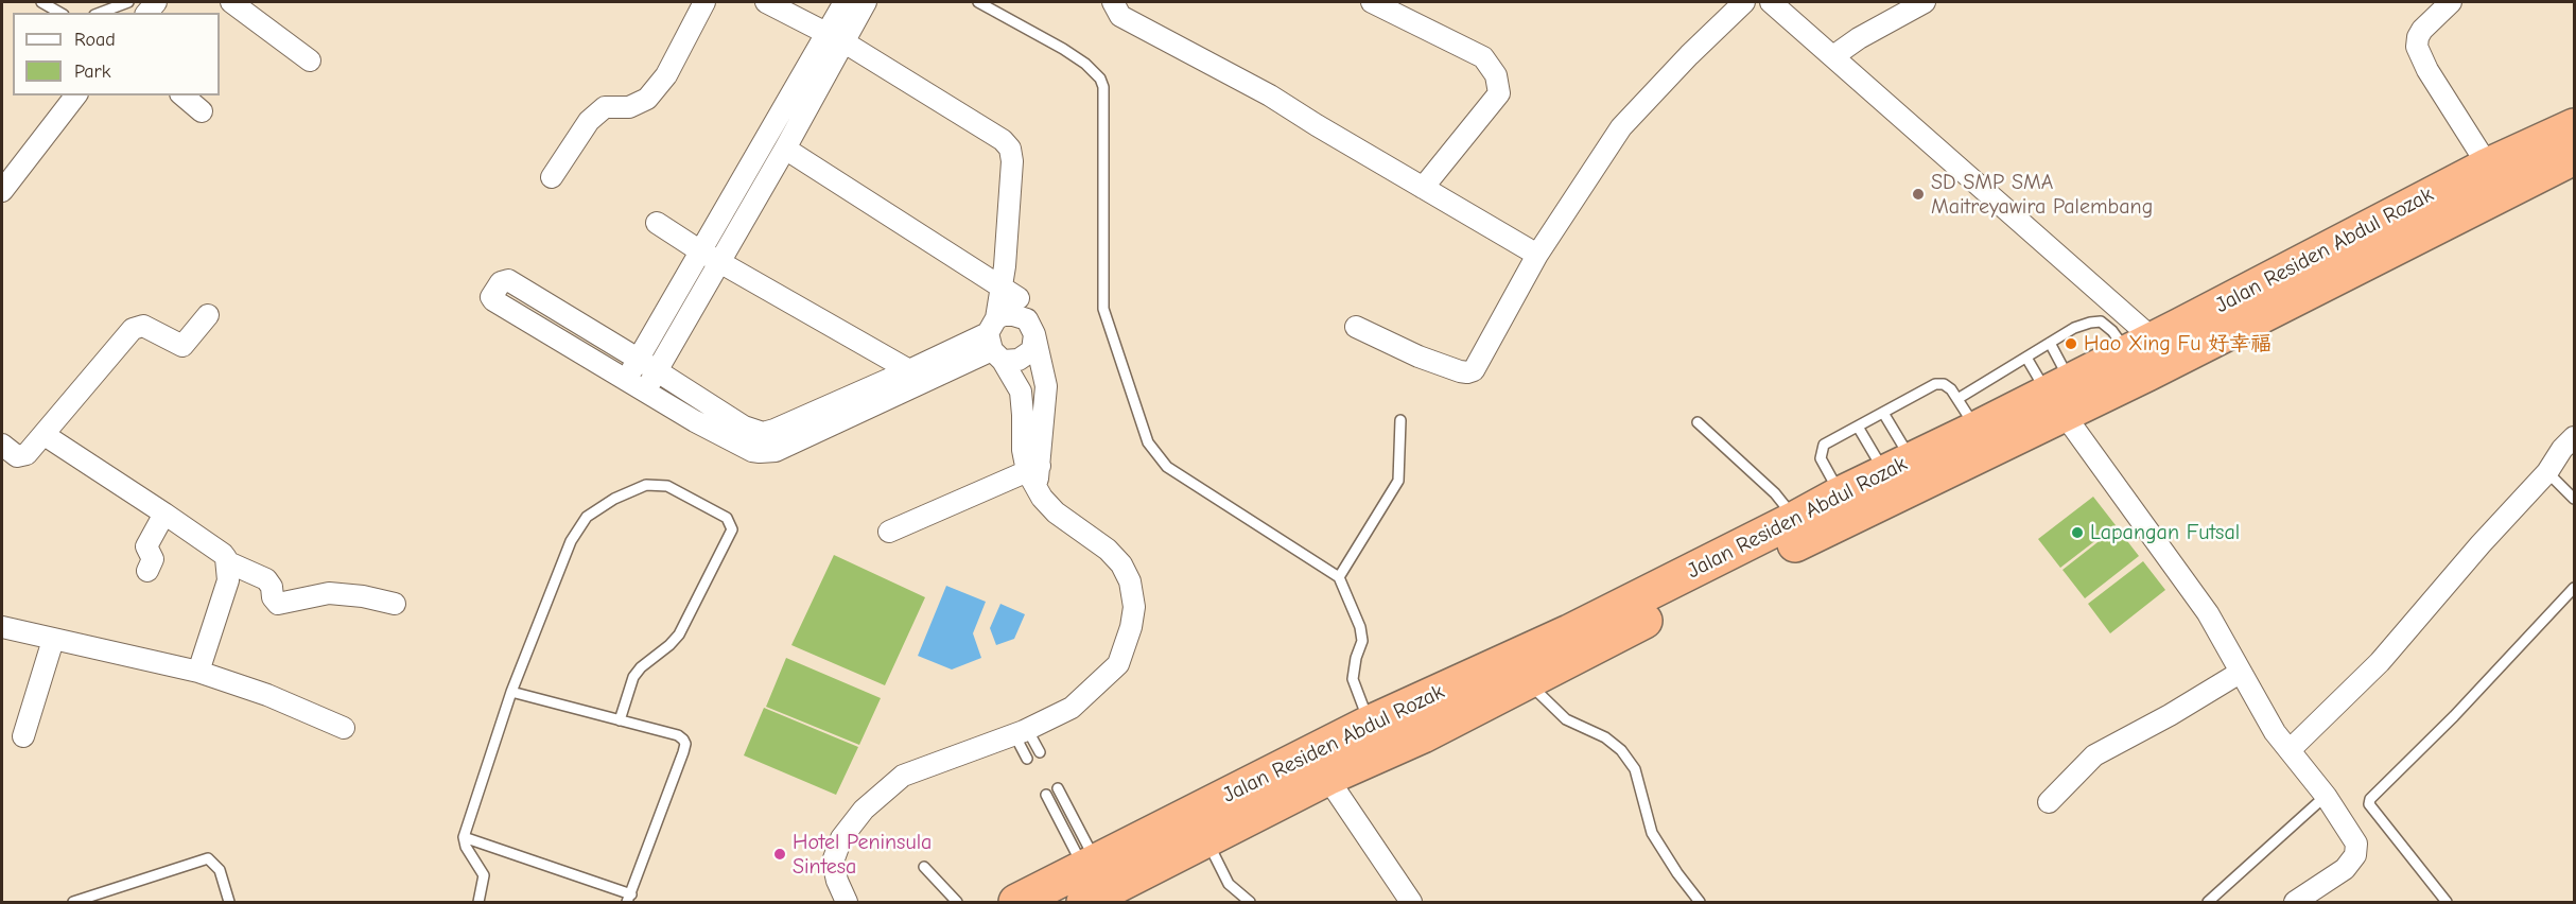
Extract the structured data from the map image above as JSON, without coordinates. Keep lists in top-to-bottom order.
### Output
{
  "streets": {
    "highway": ["Jalan Residen Abdul Rozak"]
  },
  "places": [
    "SD SMP SMA Maitreyawira Palembang",
    "Hao Xing Fu 好幸福",
    "Lapangan Futsal",
    "Hotel Peninsula Sintesa"
  ],
  "legend": ["Road", "Park"]
}
